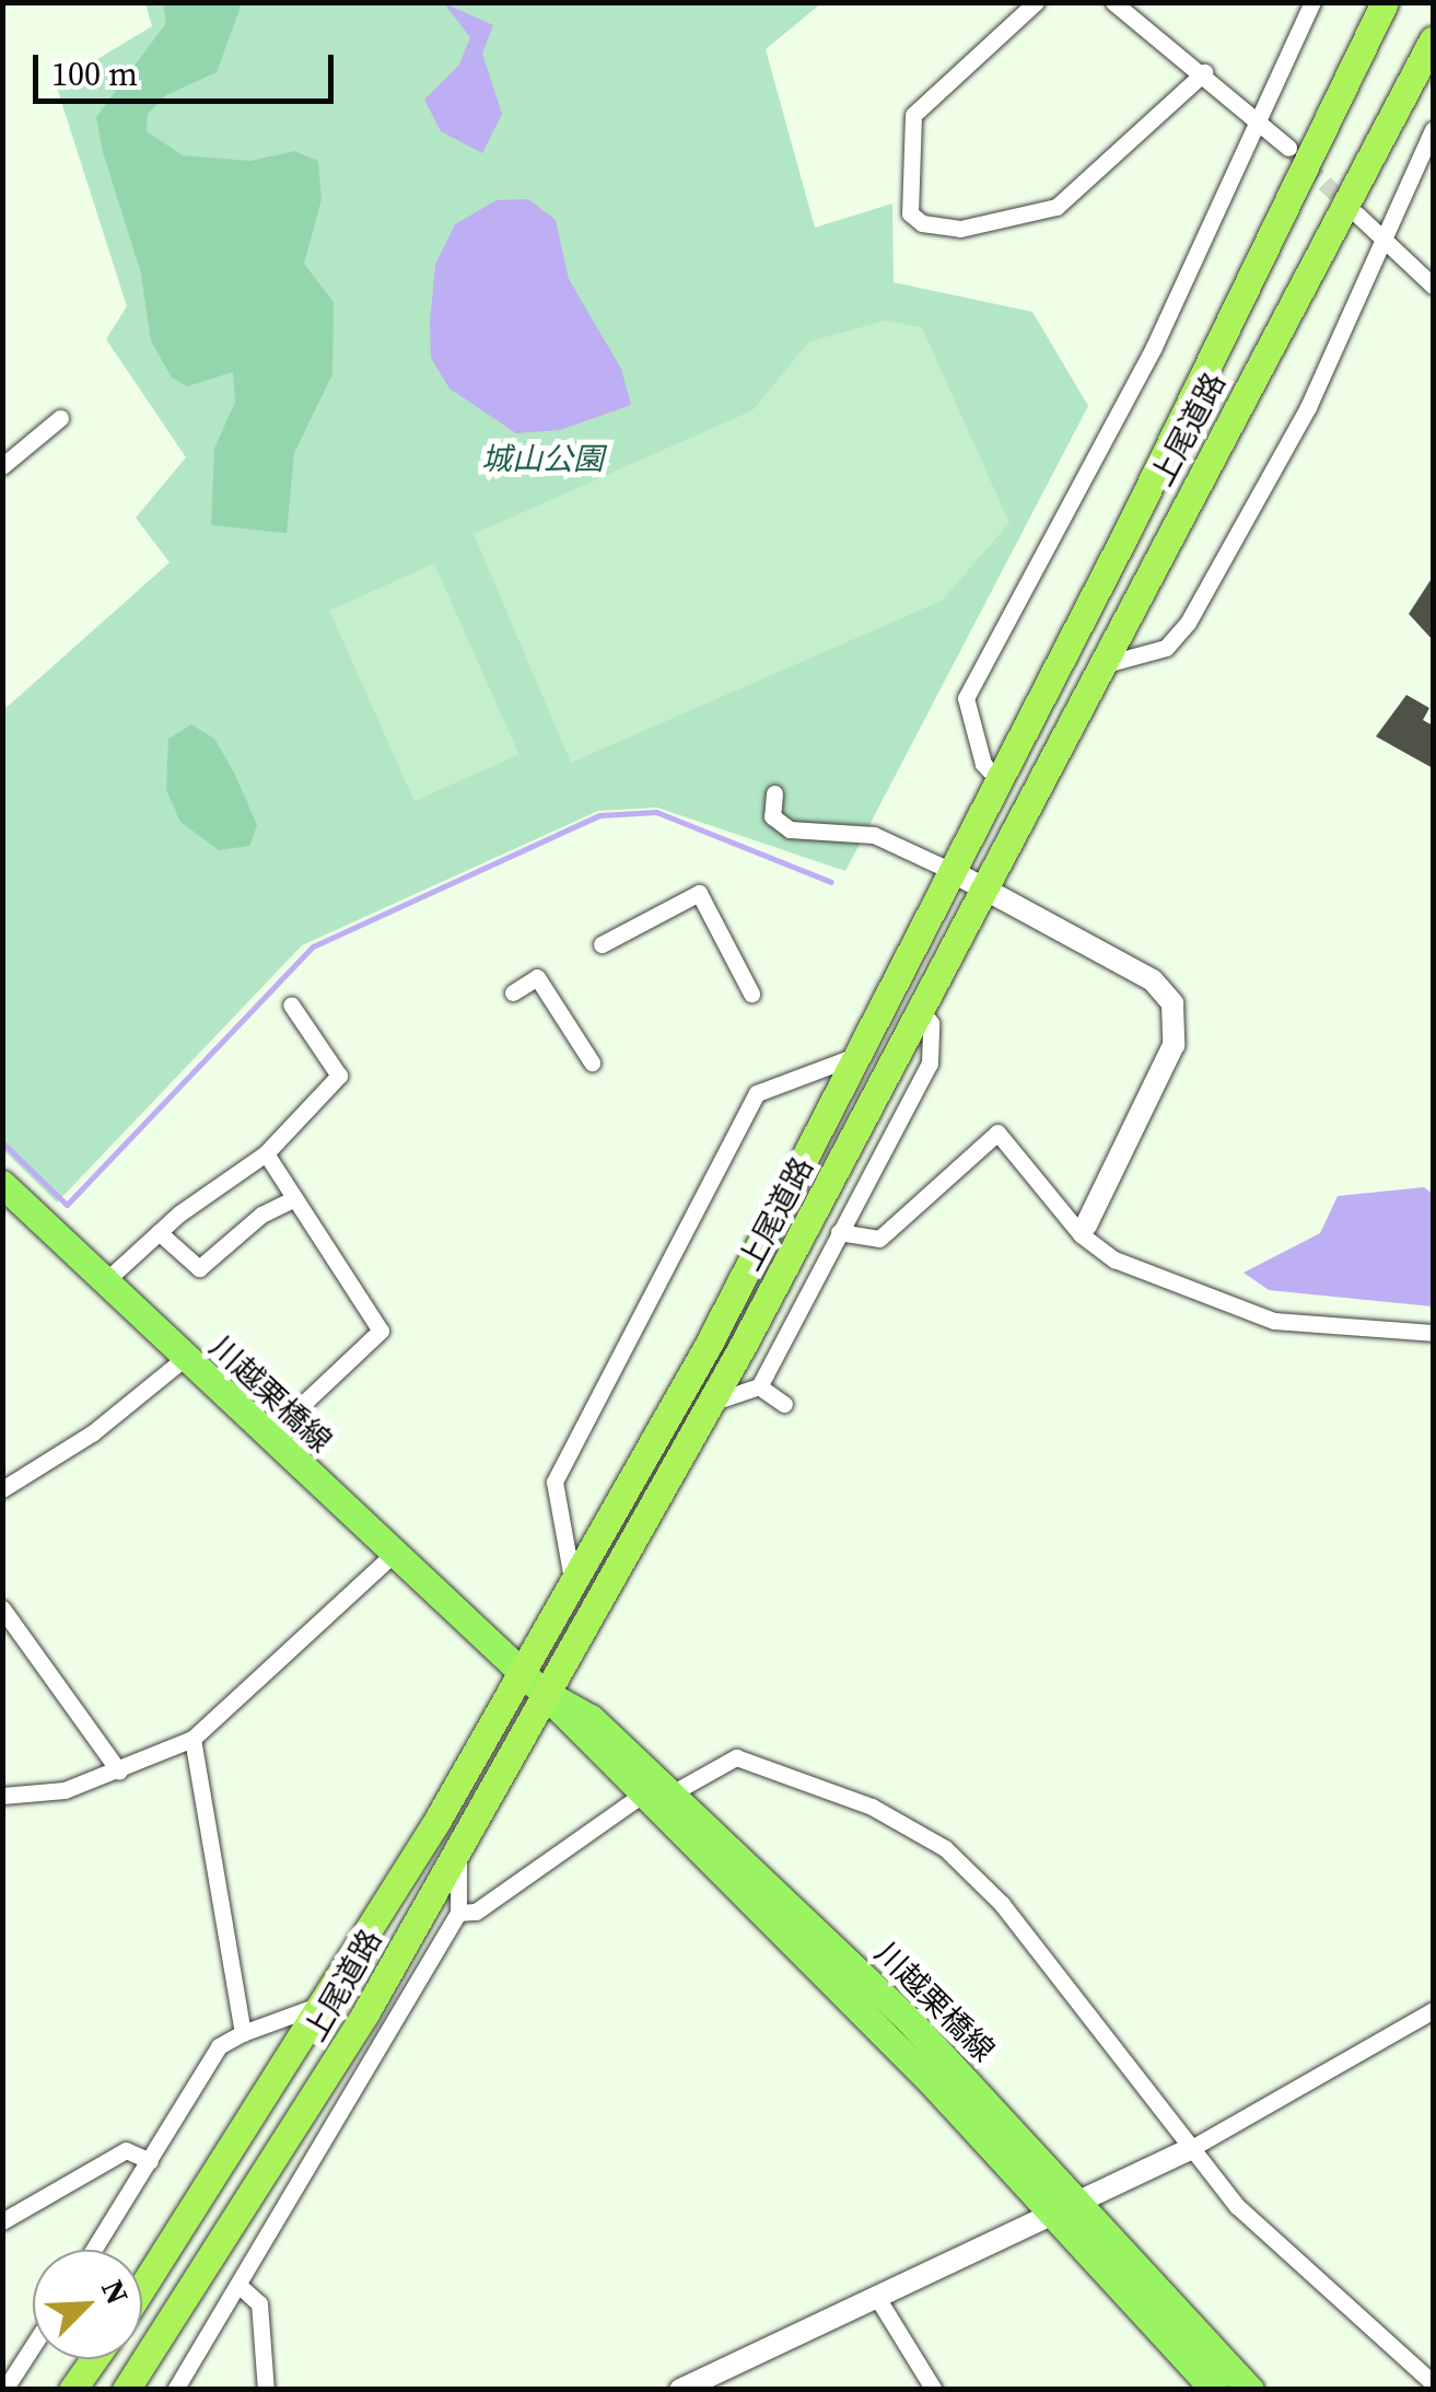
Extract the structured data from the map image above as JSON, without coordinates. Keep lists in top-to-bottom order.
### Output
{
  "streets": {
    "highway": ["上尾道路"],
    "main road": ["川越栗橋線"]
  },
  "crossings": [
    ["上尾道路", "川越栗橋線"]
  ],
  "parks": ["城山公園"],
  "scale_bar": "100 m",
  "north": "top right"
}
